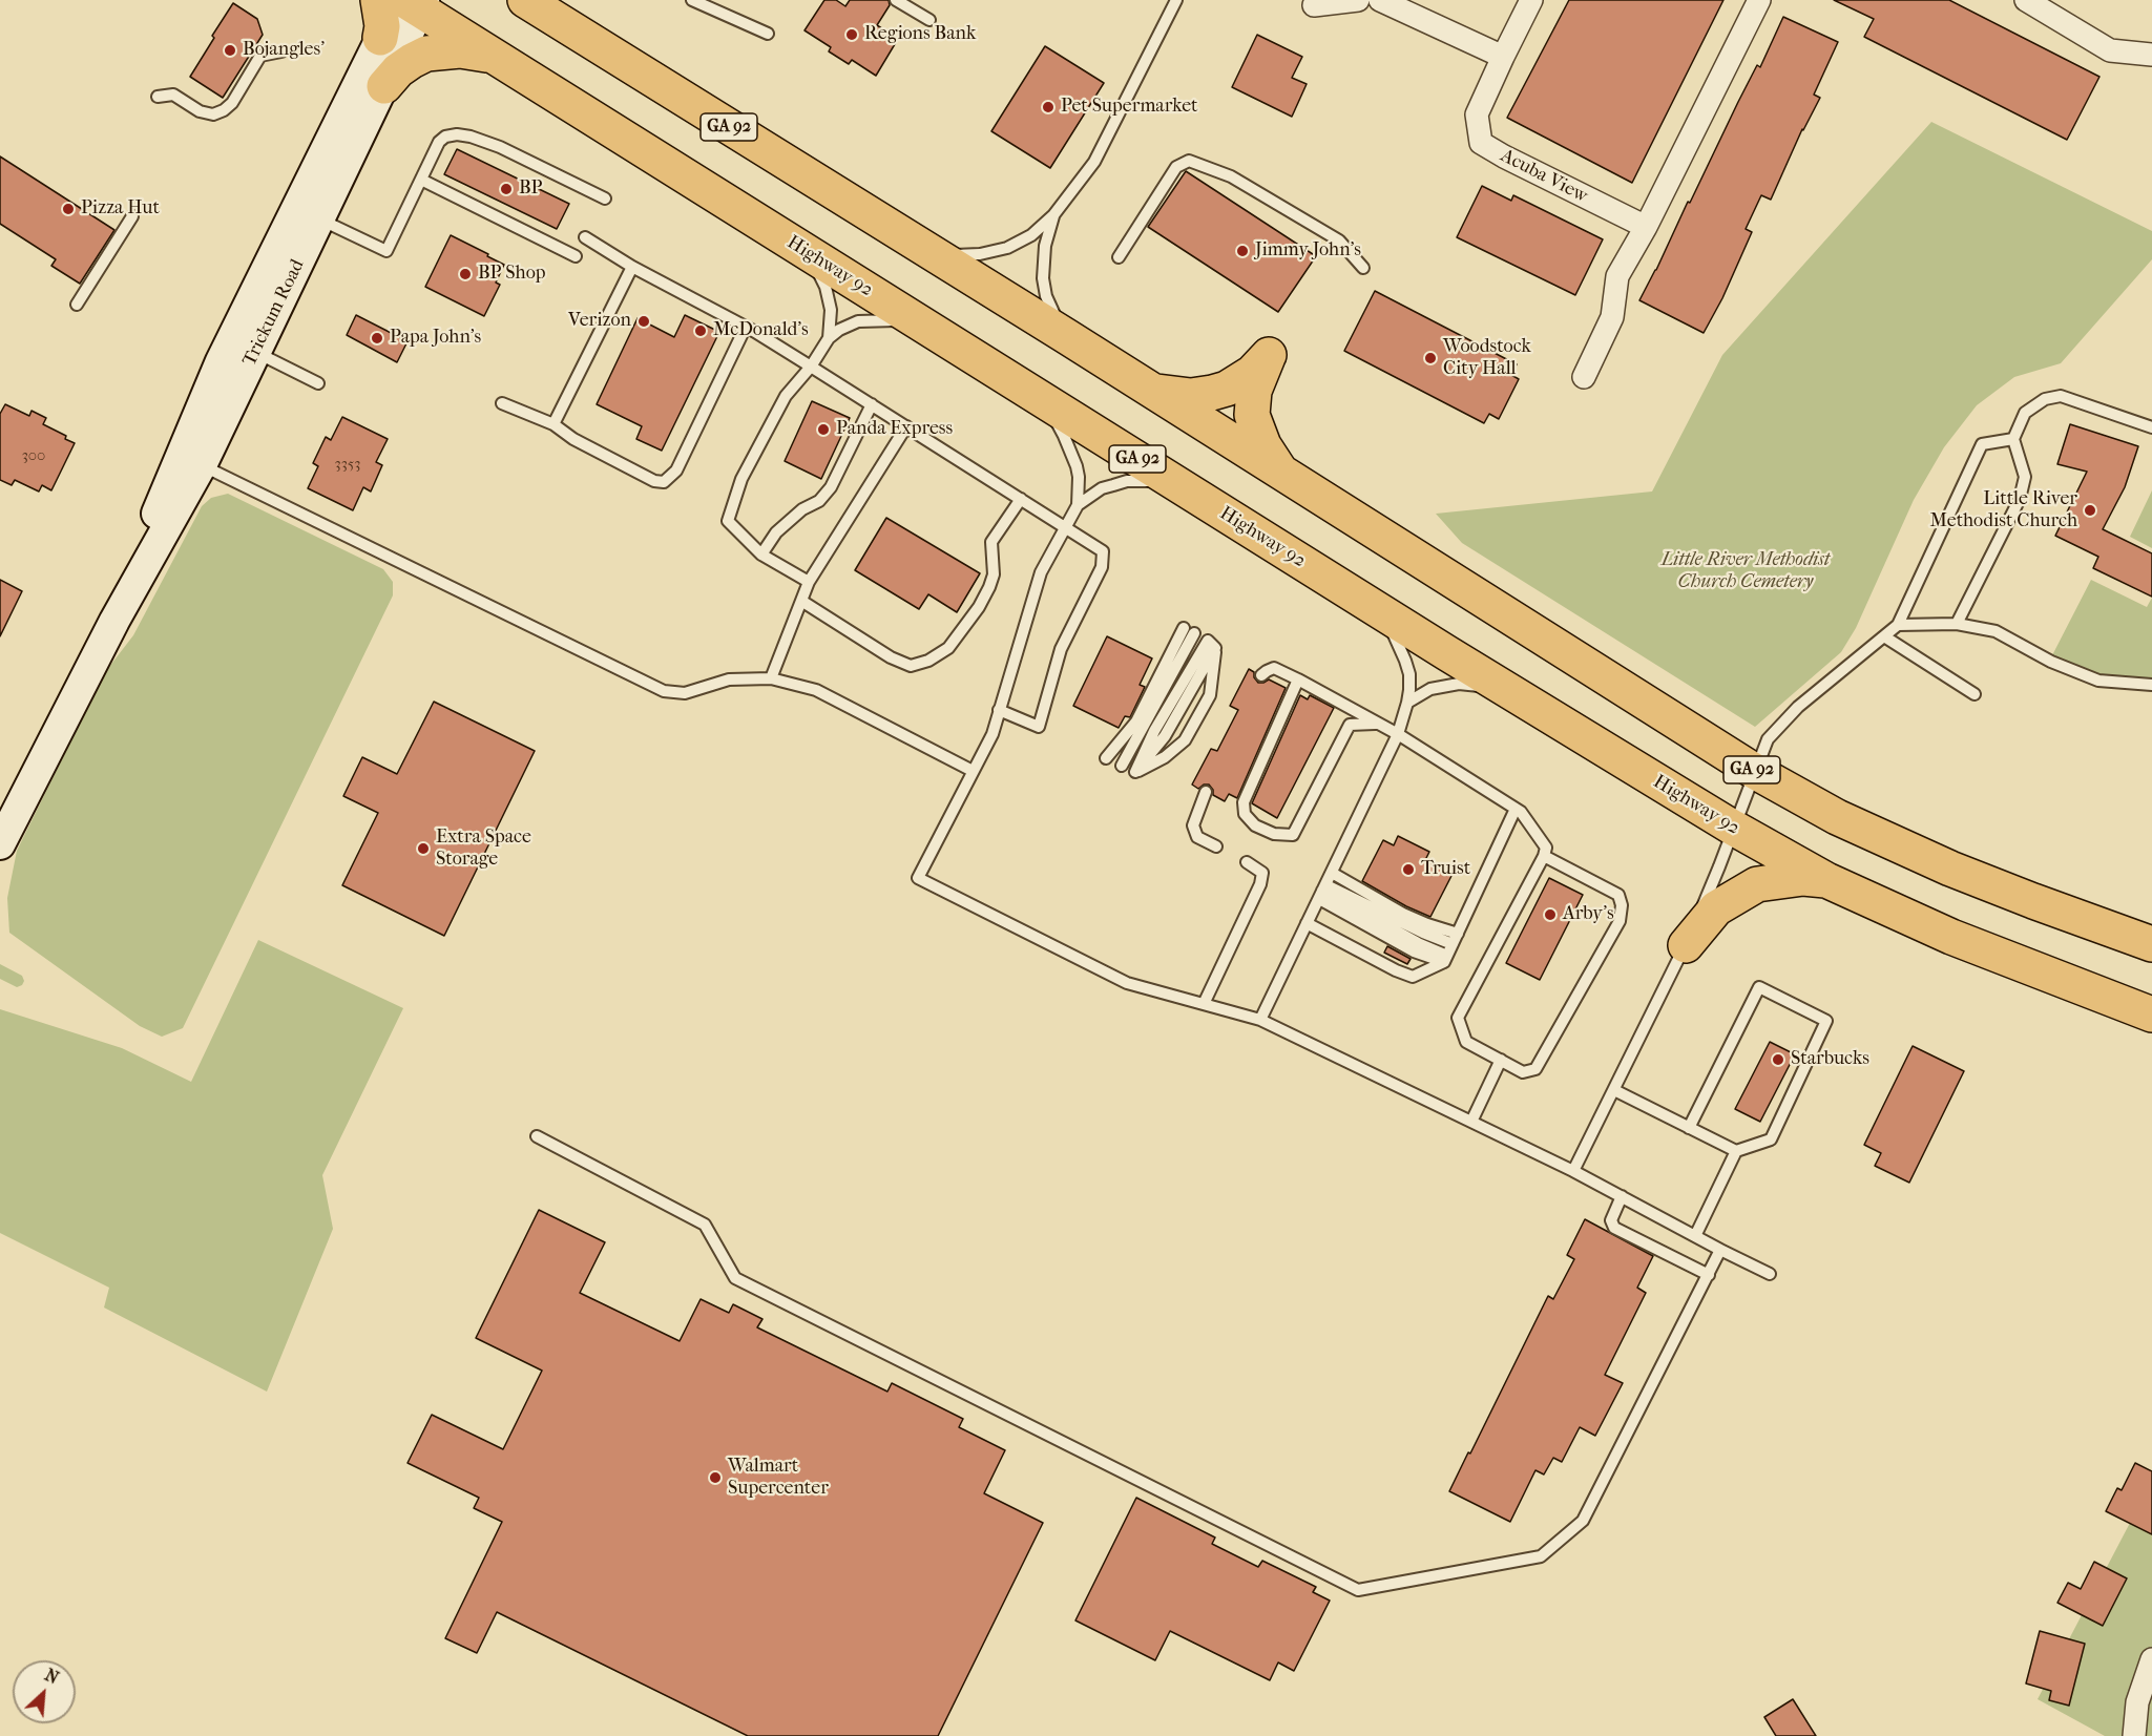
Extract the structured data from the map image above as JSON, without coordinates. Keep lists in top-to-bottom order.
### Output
{
  "streets": {
    "main road": ["GA 92", "Highway 92"],
    "street": ["Acuba View", "Trickum Road"]
  },
  "crossings": [
    ["Highway 92", "Trickum Road"]
  ],
  "parks": ["Little River Methodist Church Cemetery"],
  "places": [
    "Regions Bank",
    "Bojangles'",
    "Pet Supermarket",
    "BP",
    "Pizza Hut",
    "Jimmy John's",
    "BP Shop",
    "Verizon",
    "McDonald's",
    "Papa John's",
    "Woodstock City Hall",
    "Panda Express",
    "Little River Methodist Church",
    "Extra Space Storage",
    "Truist",
    "Arby's",
    "Starbucks",
    "Walmart Supercenter"
  ],
  "house_numbers": ["300", "3353"],
  "north": "top right"
}
